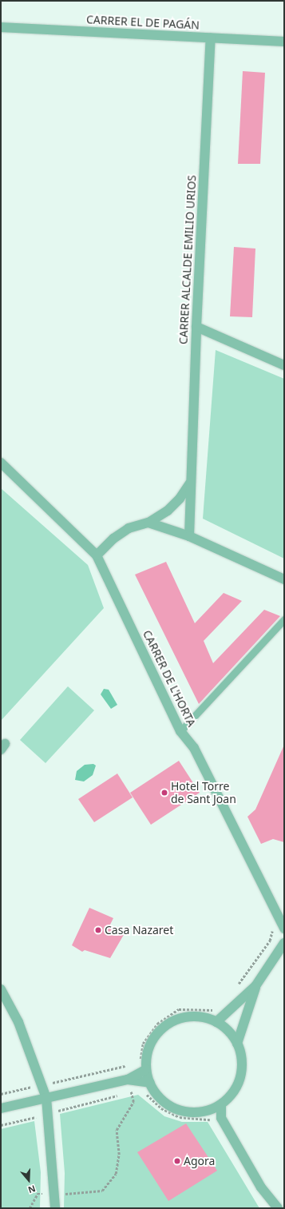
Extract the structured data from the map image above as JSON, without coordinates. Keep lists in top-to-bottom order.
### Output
{
  "streets": {
    "street": ["CARRER EL DE PAGÁN", "CARRER ALCALDE EMILIO URIOS", "CARRER DE L'HORTA"]
  },
  "crossings": [
    ["CARRER EL DE PAGÁN", "CARRER ALCALDE EMILIO URIOS"]
  ],
  "places": ["Hotel Torre de Sant Joan", "Casa Nazaret", "Agora"],
  "north": "bottom"
}
